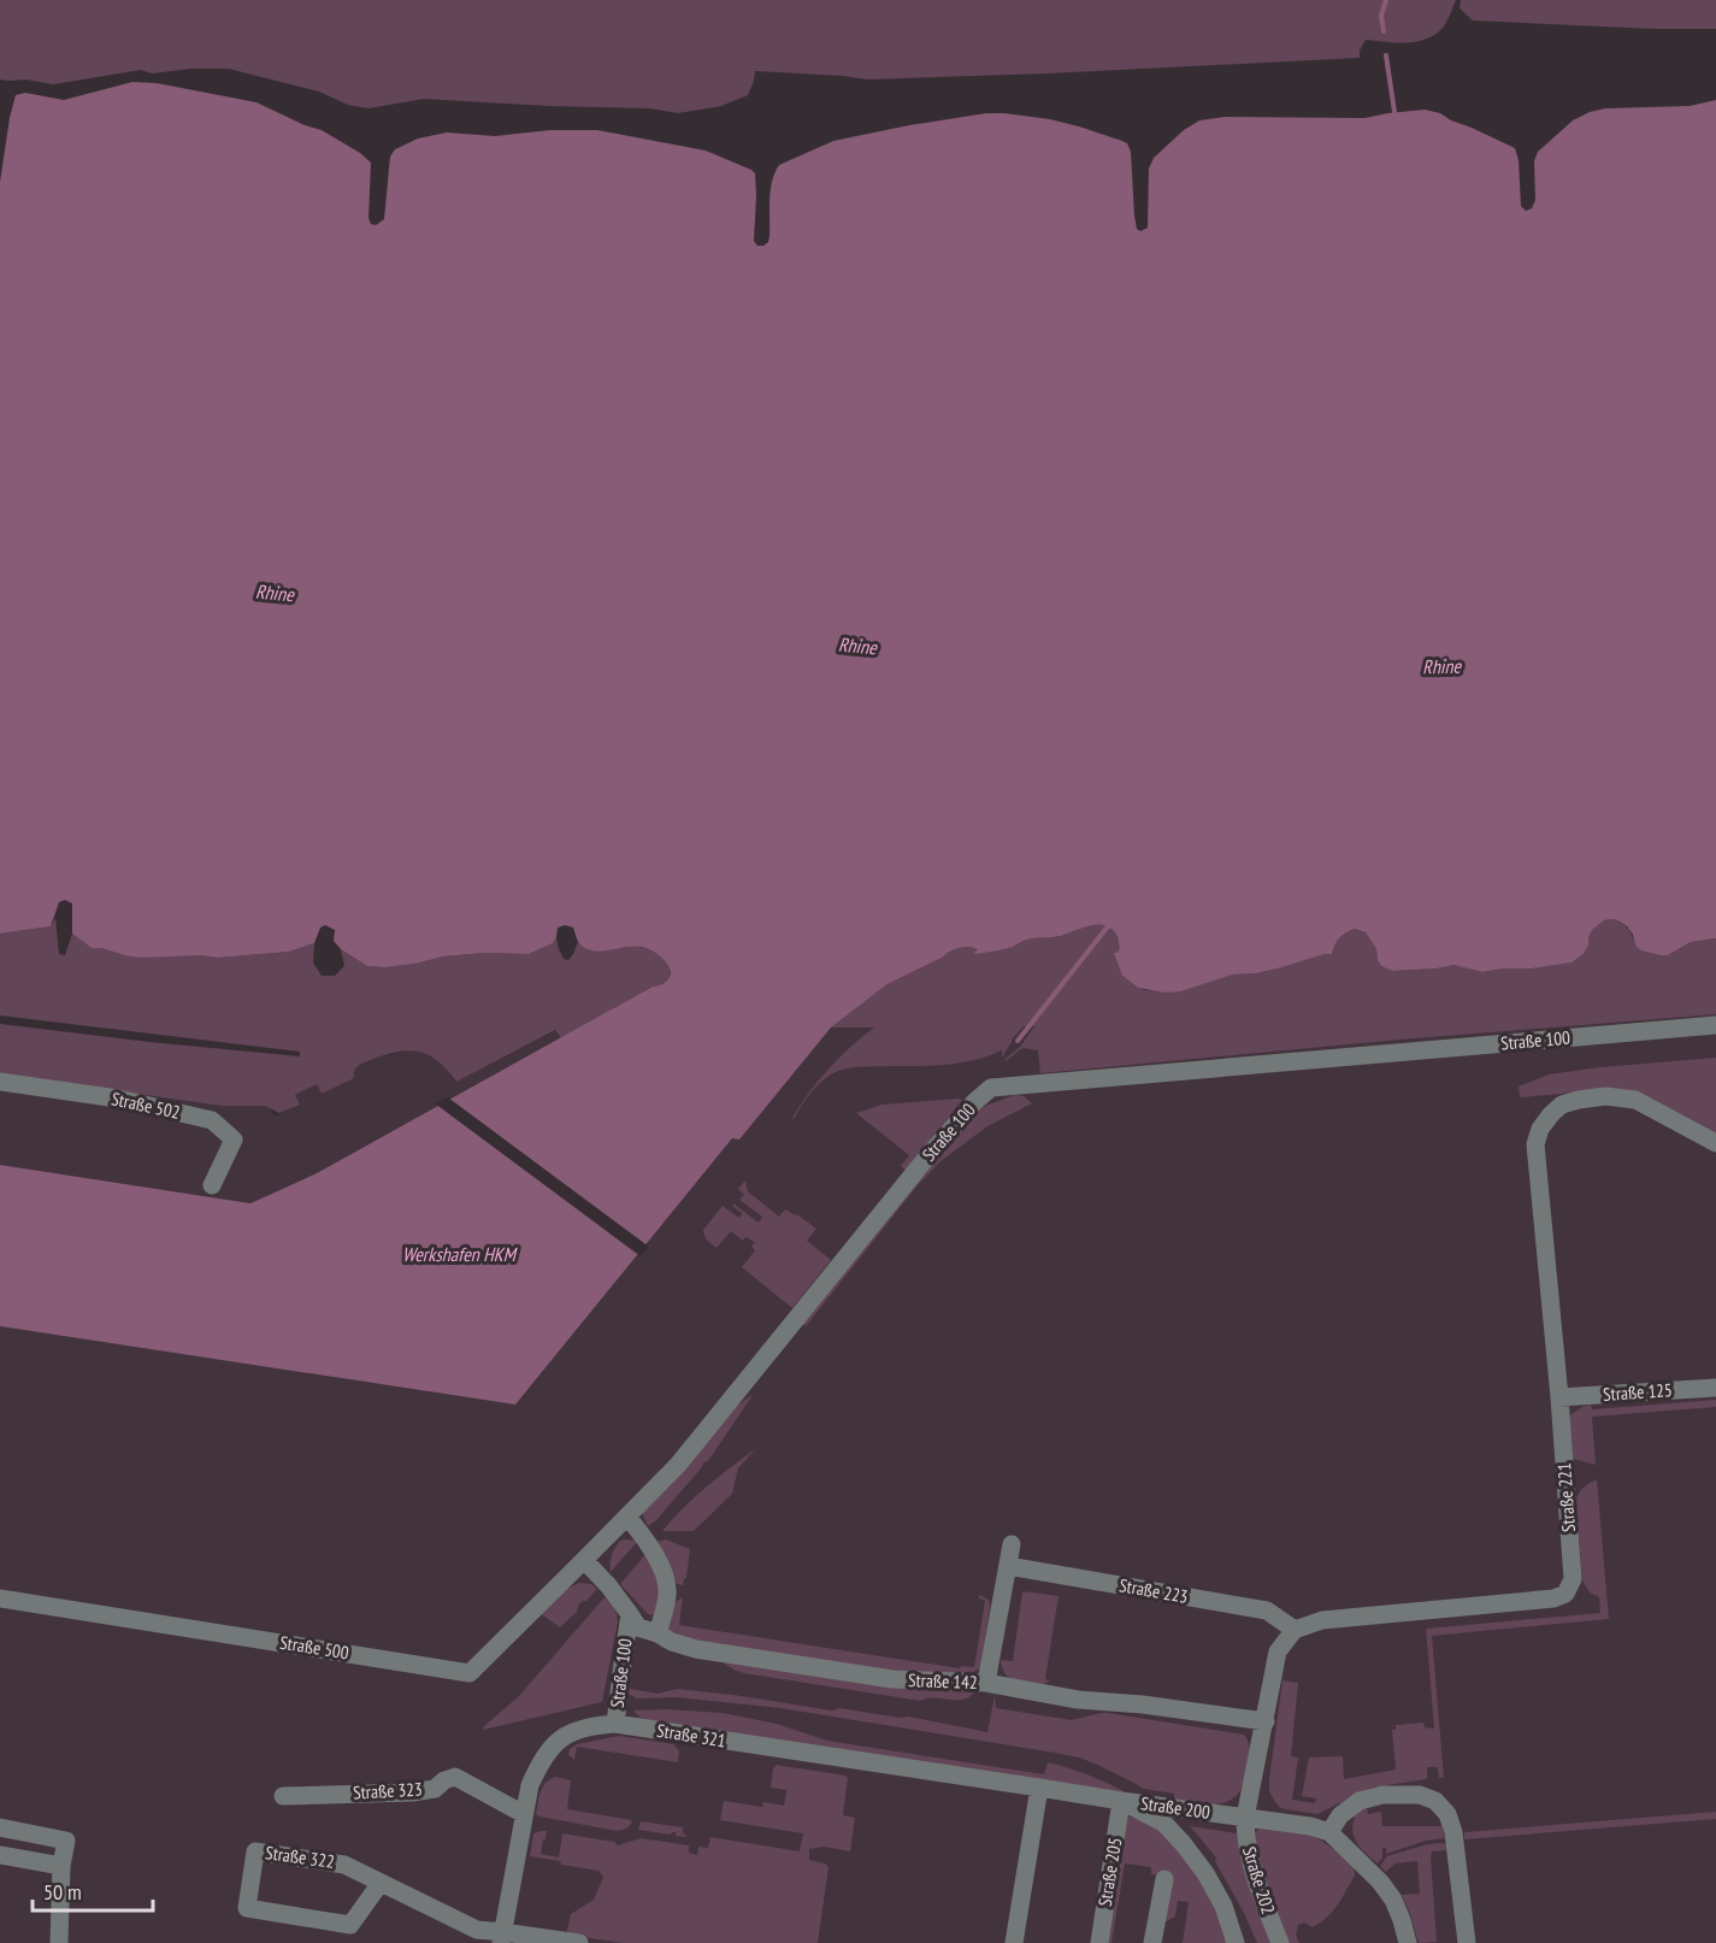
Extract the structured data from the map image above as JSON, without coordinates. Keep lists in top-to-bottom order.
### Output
{
  "streets": {
    "street": [
      "Straße 100",
      "Straße 502",
      "Straße 125",
      "Straße 221",
      "Straße 223",
      "Straße 500",
      "Straße 142",
      "Straße 321",
      "Straße 323",
      "Straße 200",
      "Straße 322",
      "Straße 205",
      "Straße 202"
    ]
  },
  "crossings": [
    ["Straße 100", "Straße 500"],
    ["Straße 100", "Straße 142"],
    ["Straße 100", "Straße 321"],
    ["Straße 125", "Straße 221"],
    ["Straße 221", "Straße 223"],
    ["Straße 321", "Straße 323"],
    ["Straße 321", "Straße 200"],
    ["Straße 321", "Straße 322"],
    ["Straße 200", "Straße 205"],
    ["Straße 200", "Straße 202"]
  ],
  "water": ["Rhine", "Werkshafen HKM"],
  "scale_bar": "50 m"
}
